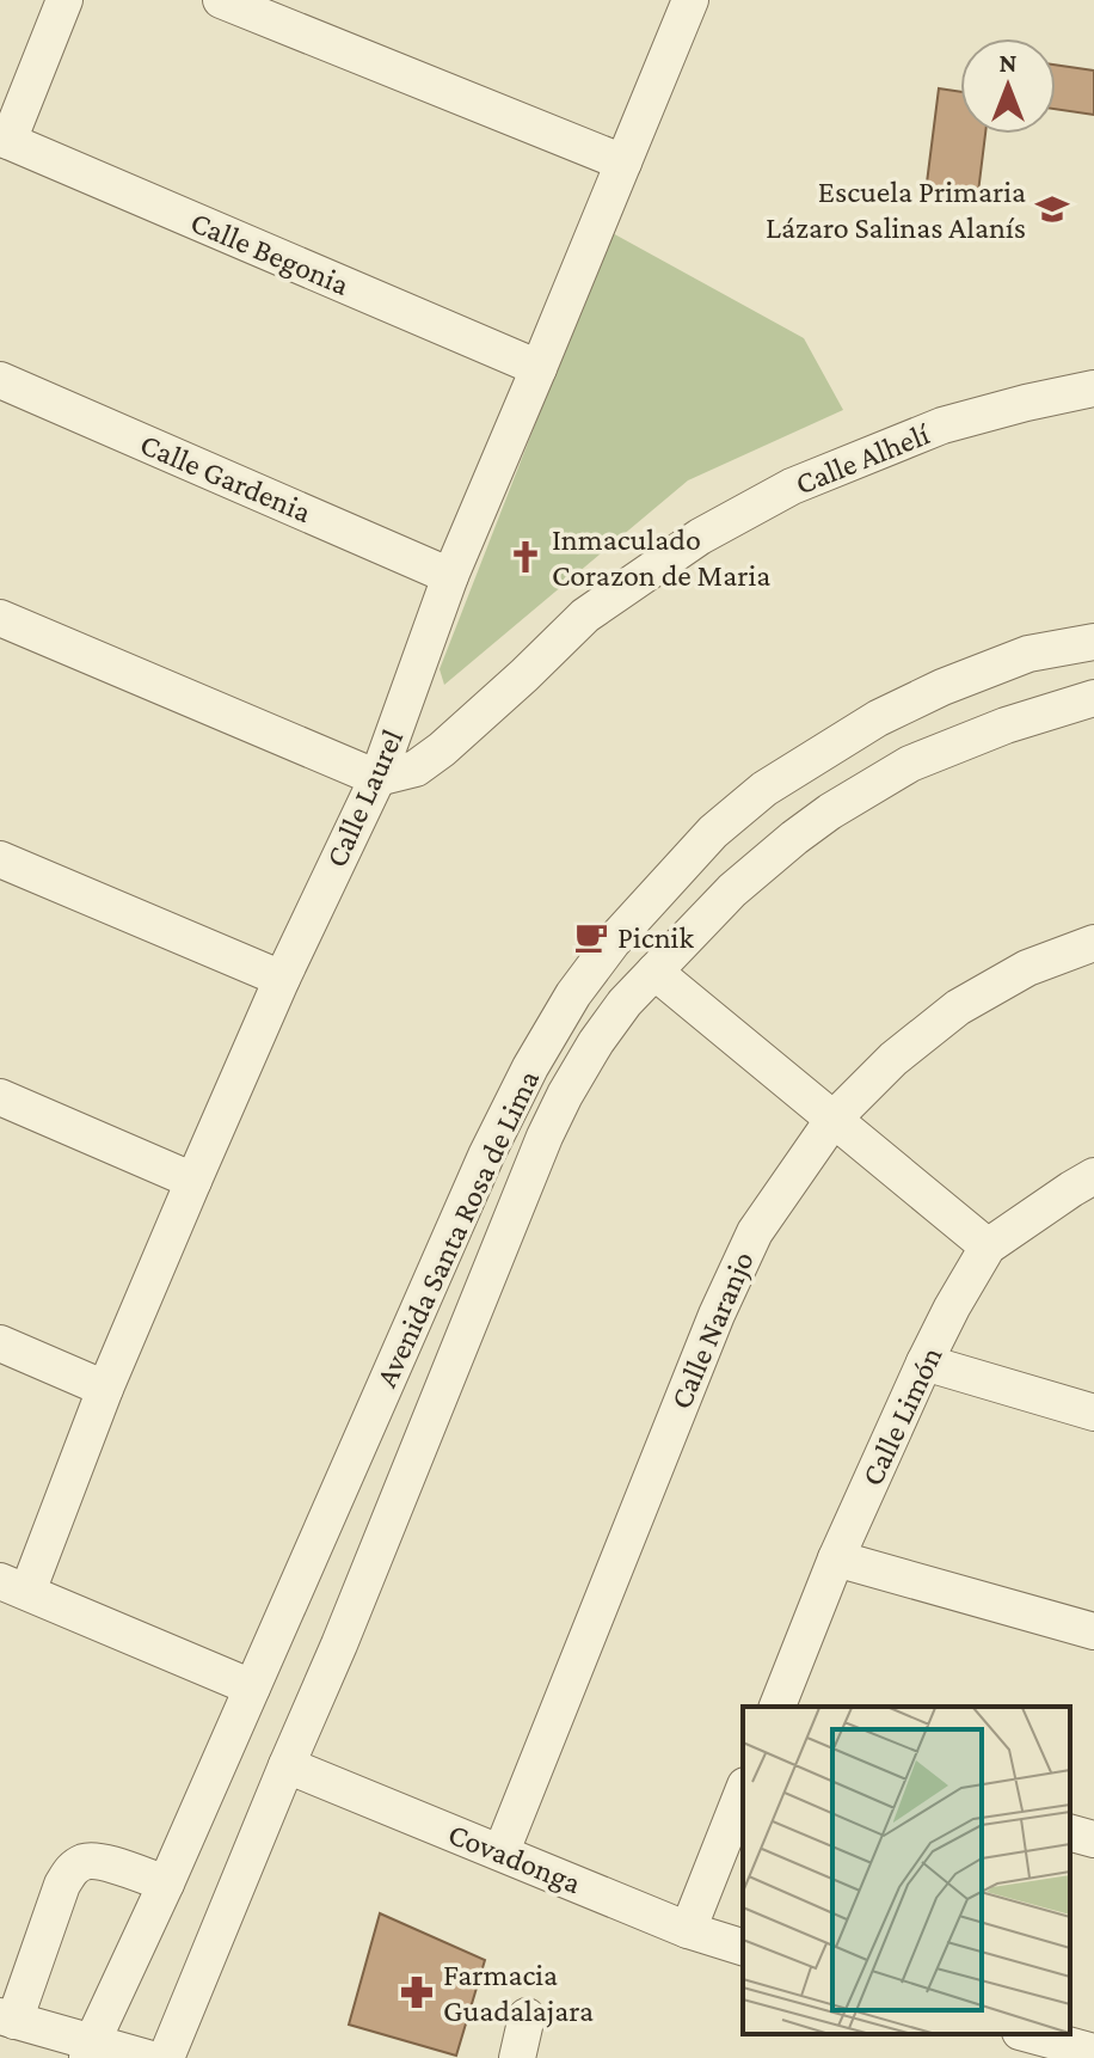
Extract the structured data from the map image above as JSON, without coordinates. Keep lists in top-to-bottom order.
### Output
{
  "streets": {
    "street": [
      "Calle Begonia",
      "Calle Alhelí",
      "Calle Gardenia",
      "Calle Laurel",
      "Avenida Santa Rosa de Lima",
      "Calle Naranjo",
      "Calle Limón",
      "Covadonga"
    ]
  },
  "crossings": [
    ["Calle Begonia", "Calle Laurel"],
    ["Calle Alhelí", "Calle Laurel"],
    ["Calle Gardenia", "Calle Laurel"],
    ["Avenida Santa Rosa de Lima", "Covadonga"],
    ["Calle Naranjo", "Covadonga"]
  ],
  "places": {
    "school or university": ["Escuela Primaria Lázaro Salinas Alanís"],
    "church": ["Inmaculado Corazon de Maria"],
    "cafe": ["Picnik"],
    "pharmacy": ["Farmacia Guadalajara"]
  },
  "north": "top"
}
